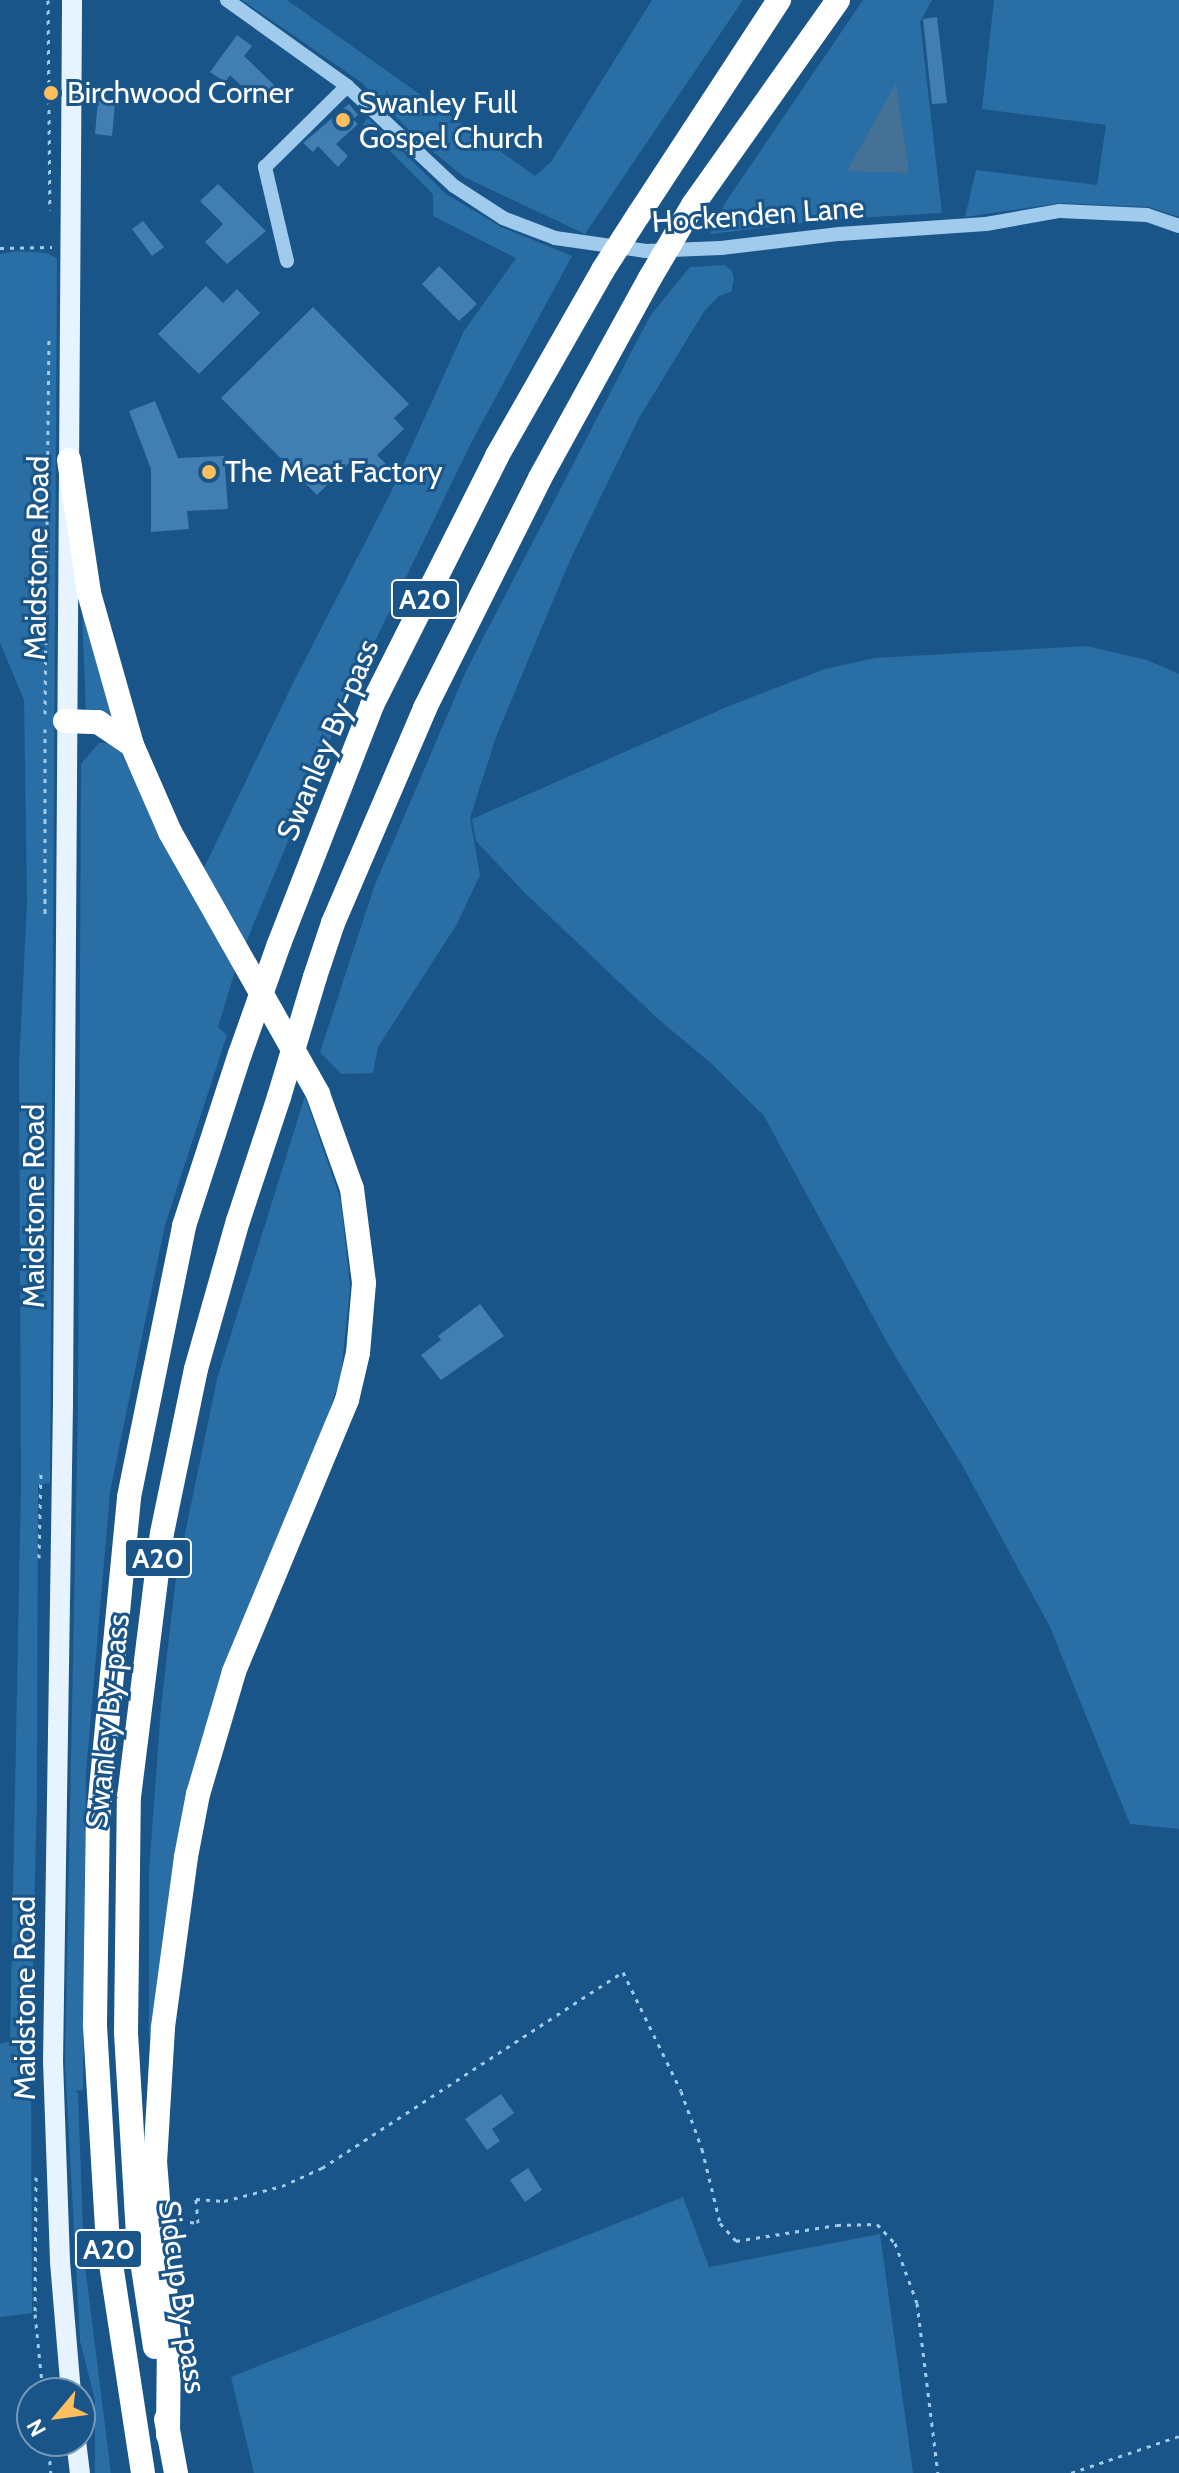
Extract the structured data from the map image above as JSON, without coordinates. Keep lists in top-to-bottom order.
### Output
{
  "streets": {
    "highway": ["A20", "Swanley By-pass", "Sidcup By-pass"],
    "main road": ["Maidstone Road"],
    "street": ["Hockenden Lane"]
  },
  "crossings": [
    ["Maidstone Road", "A20"],
    ["A20", "Sidcup By-pass"],
    ["Swanley By-pass", "Sidcup By-pass"]
  ],
  "places": ["Birchwood Corner", "Swanley Full Gospel Church", "The Meat Factory"],
  "north": "bottom left"
}
